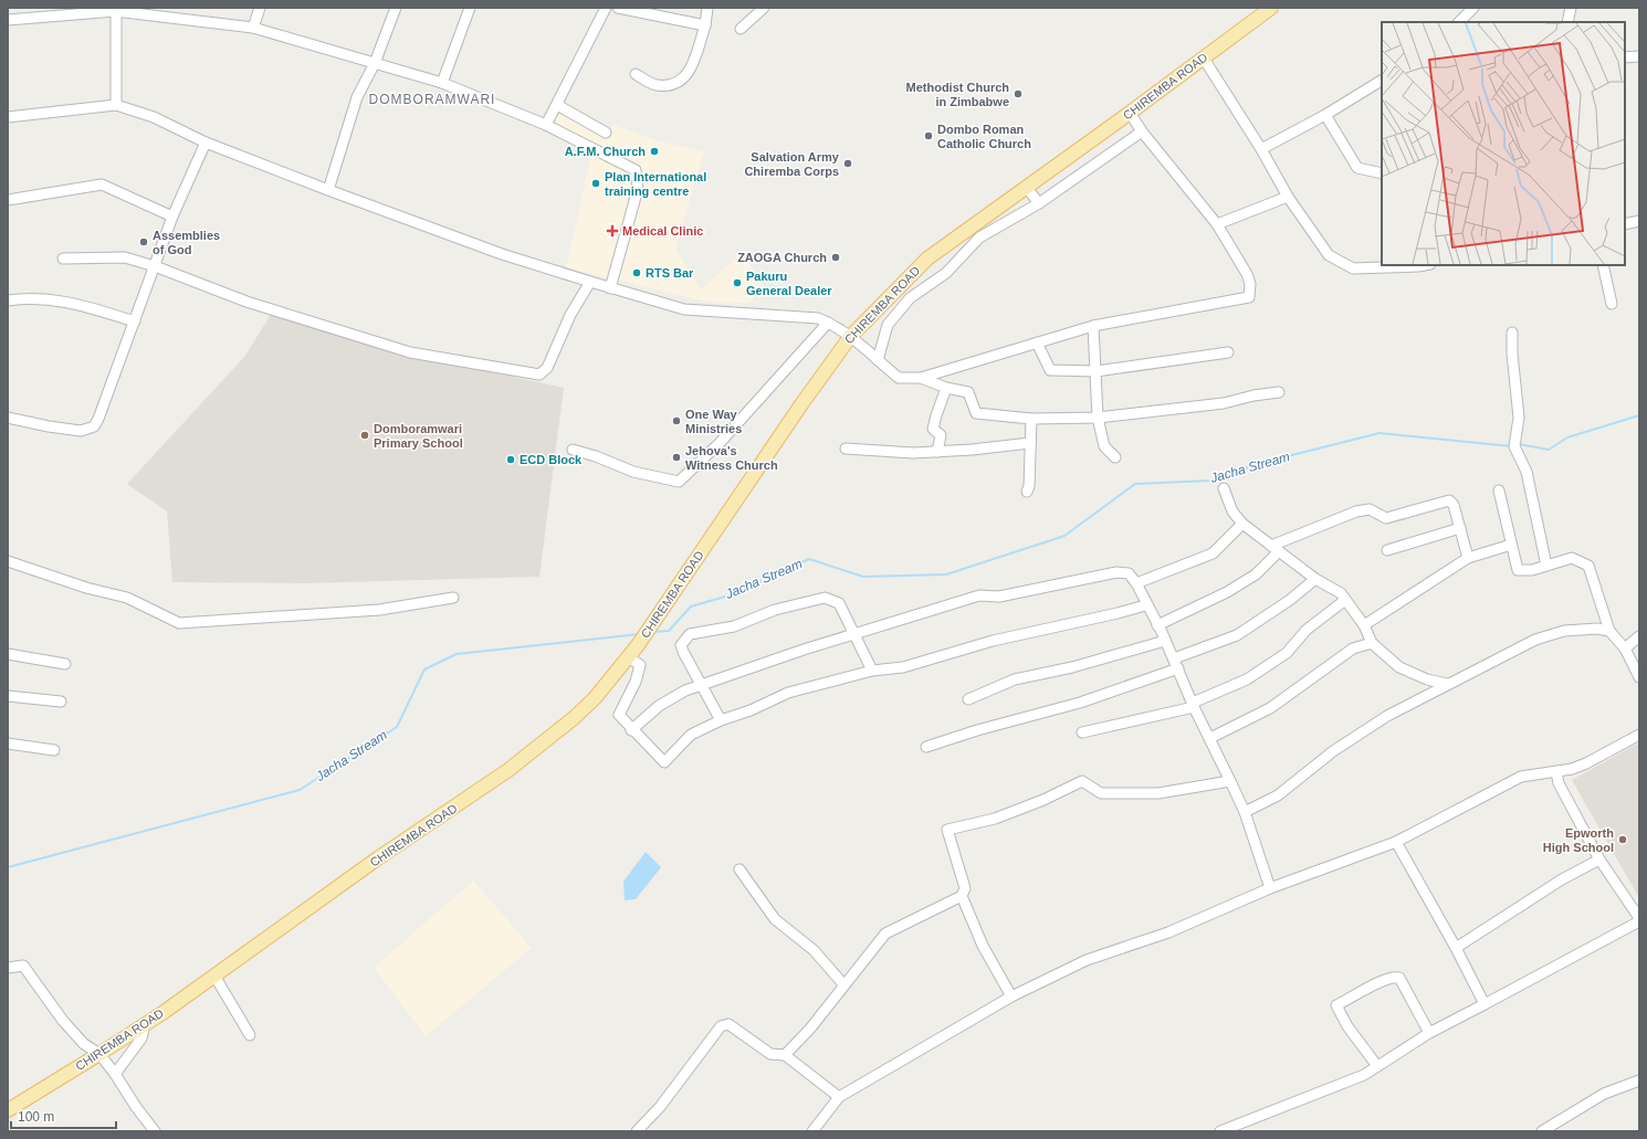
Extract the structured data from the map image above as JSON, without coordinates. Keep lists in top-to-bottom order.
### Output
{
  "streets": {
    "main road": ["CHIREMBA ROAD"]
  },
  "districts": ["DOMBORAMWARI"],
  "water": ["Jacha Stream"],
  "places": {
    "other": [
      "Methodist Church in Zimbabwe",
      "Dombo Roman Catholic Church",
      "A.F.M. Church",
      "Salvation Army Chiremba Corps",
      "Plan International training centre",
      "Assemblies of God",
      "ZAOGA Church",
      "RTS Bar",
      "Pakuru General Dealer",
      "One Way Ministries",
      "Domboramwari Primary School",
      "Jehova's Witness Church",
      "ECD Block",
      "Epworth High School"
    ],
    "health": ["Medical Clinic"]
  },
  "scale_bar": "100 m"
}
